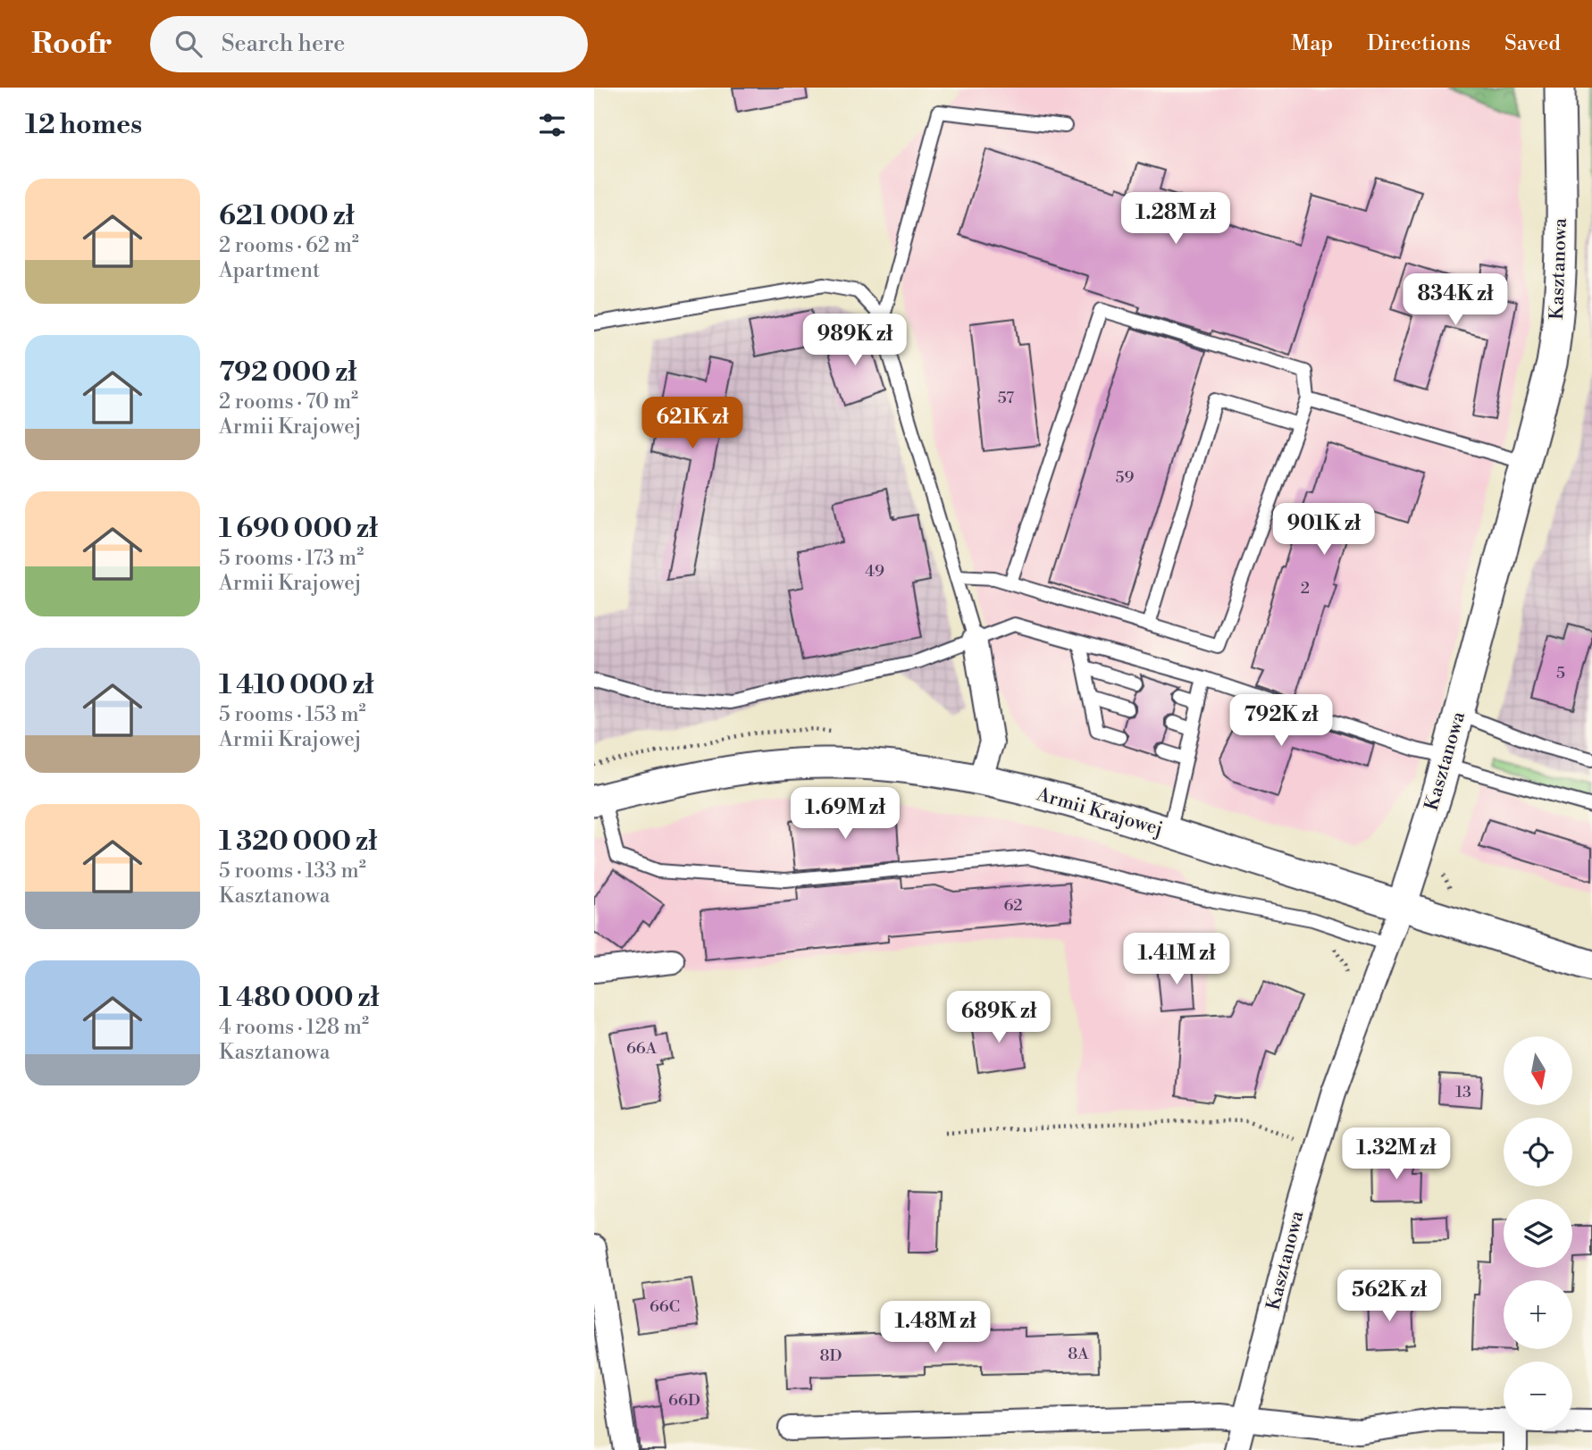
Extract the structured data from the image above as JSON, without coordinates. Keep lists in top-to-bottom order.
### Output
{
  "streets": {
    "street": ["Kasztanowa", "Armii Krajowej"]
  },
  "crossings": [
    ["Kasztanowa", "Armii Krajowej"]
  ],
  "house_numbers": [
    "57",
    "59",
    "49",
    "2",
    "5",
    "62",
    "66A",
    "13",
    "66C",
    "8A",
    "8D",
    "66D"
  ],
  "north": "bottom",
  "page": {
    "header": "Roofr",
    "search": "Search here",
    "nav": ["Map", "Directions", "Saved"],
    "heading": "12 homes",
    "list": [
      {
        "name": "621 000 zł",
        "note": "2 rooms · 62 m² · Apartment"
      },
      {
        "name": "792 000 zł",
        "note": "2 rooms · 70 m² · Armii Krajowej"
      },
      {
        "name": "1 690 000 zł",
        "note": "5 rooms · 173 m² · Armii Krajowej"
      },
      {
        "name": "1 410 000 zł",
        "note": "5 rooms · 153 m² · Armii Krajowej"
      },
      {
        "name": "1 320 000 zł",
        "note": "5 rooms · 133 m² · Kasztanowa"
      },
      {
        "name": "1 480 000 zł",
        "note": "4 rooms · 128 m² · Kasztanowa"
      }
    ],
    "price": [
      "1.28M zł",
      "834K zł",
      "989K zł",
      "621K zł",
      "901K zł",
      "792K zł",
      "1.69M zł",
      "1.41M zł",
      "689K zł",
      "1.32M zł",
      "562K zł",
      "1.48M zł"
    ],
    "map_buttons": ["+", "−"]
  }
}
